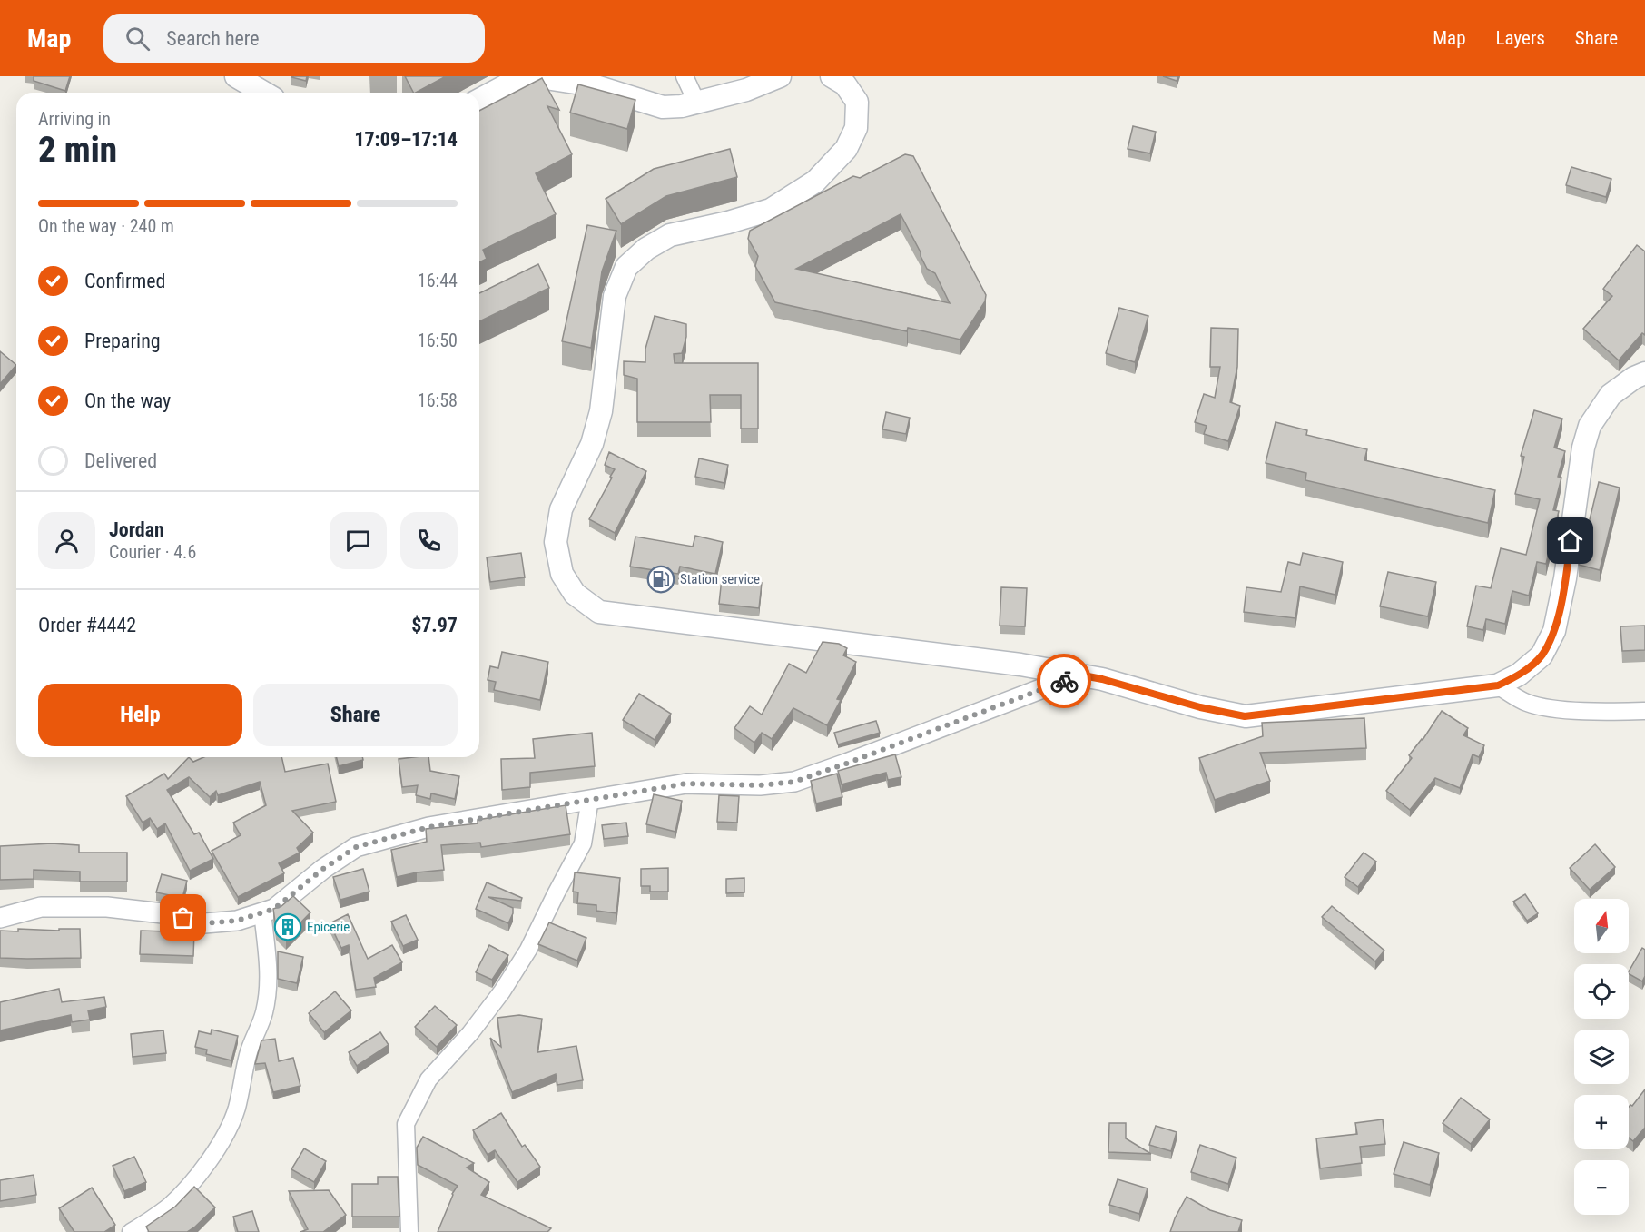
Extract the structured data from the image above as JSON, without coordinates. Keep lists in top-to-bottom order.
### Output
{
  "places": {
    "fuel station": ["Station service"],
    "building": ["Epicerie"]
  },
  "north": "top",
  "page": {
    "header": "Map",
    "search": "Search here",
    "nav": ["Map", "Layers", "Share"],
    "heading": ["2 min", "Arriving in", "17:09–17:14"],
    "panel": [
      "Jordan",
      "Courier · 4.6",
      "Order #4442",
      "$7.97"
    ],
    "bar": "On the way · 240 m",
    "list": [
      ["Confirmed", "16:44"],
      ["Preparing", "16:50"],
      ["On the way", "16:58"],
      "Delivered"
    ],
    "buttons": ["Help", "Share"],
    "map_buttons": ["+", "−"]
  }
}
